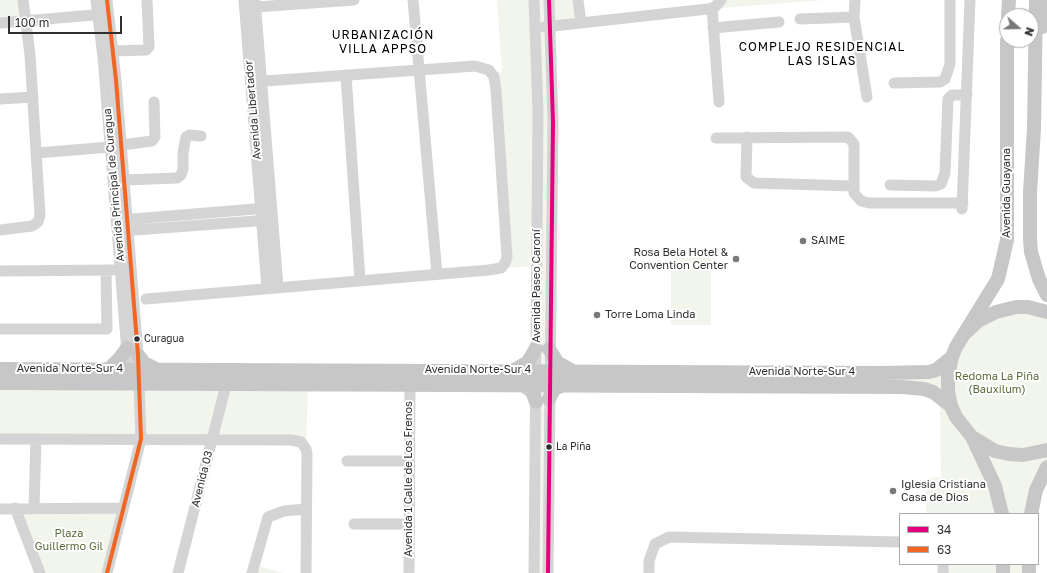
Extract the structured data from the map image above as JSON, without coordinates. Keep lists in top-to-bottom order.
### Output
{
  "streets": {
    "main road": ["Avenida Guayana", "Avenida Norte-Sur 4"],
    "street": [
      "Avenida Libertador",
      "Avenida Principal de Curagua",
      "Avenida Paseo Caroní",
      "Avenida 03",
      "Avenida 1 Calle de Los Frenos"
    ]
  },
  "crossings": [
    ["Avenida Principal de Curagua", "Avenida Norte-Sur 4"],
    ["Avenida Guayana", "Avenida Norte-Sur 4"],
    ["Avenida Paseo Caroní", "Avenida Norte-Sur 4"],
    ["Avenida Norte-Sur 4", "Avenida 03"],
    ["Avenida Norte-Sur 4", "Avenida 1 Calle de Los Frenos"]
  ],
  "districts": ["URBANIZACIÓN VILLA APPSO", "COMPLEJO RESIDENCIAL LAS ISLAS"],
  "parks": ["Redoma La Piña (Bauxilum)", "Plaza Guillermo Gil"],
  "places": [
    "SAIME",
    "Rosa Bela Hotel & Convention Center",
    "Torre Loma Linda",
    "Curagua",
    "La Piña",
    "Iglesia Cristiana Casa de Dios"
  ],
  "lines": ["transit line 34", "transit line 63"],
  "legend": ["34", "63"],
  "scale_bar": "100 m",
  "north": "right"
}
